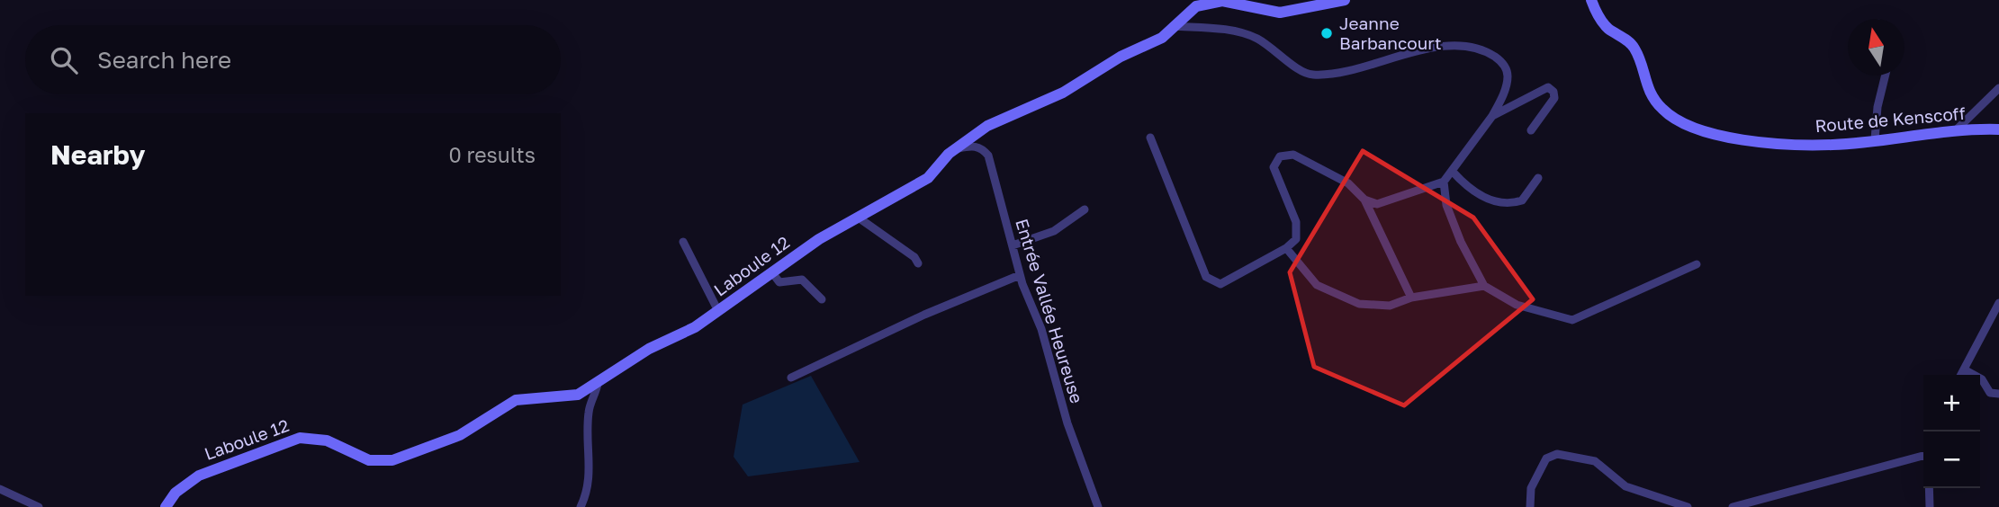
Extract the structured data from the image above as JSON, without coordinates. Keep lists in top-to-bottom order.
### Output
{
  "streets": {
    "street": ["Route de Kenscoff", "Laboule 12", "Entrée Vallée Heureuse"]
  },
  "crossings": [
    ["Laboule 12", "Entrée Vallée Heureuse"]
  ],
  "places": ["Jeanne Barbancourt"],
  "north": "top",
  "page": {
    "search": "Search here",
    "heading": ["Nearby", "0 results"],
    "map_buttons": ["+", "−"]
  }
}
